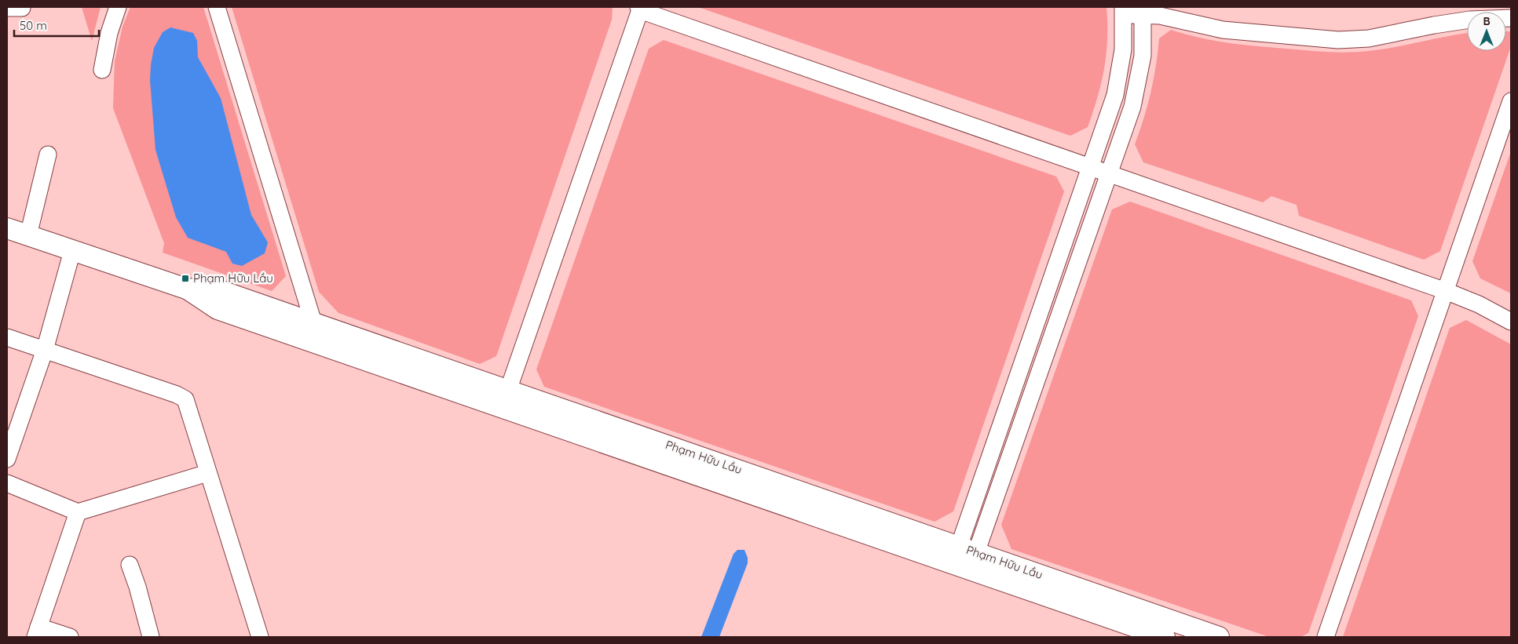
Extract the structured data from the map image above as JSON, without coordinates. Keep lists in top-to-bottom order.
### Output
{
  "streets": {
    "main road": ["Phạm Hữu Lầu"]
  },
  "places": {
    "transit": ["Phạm Hữu Lầu"]
  },
  "scale_bar": "50 m",
  "north": "top"
}
